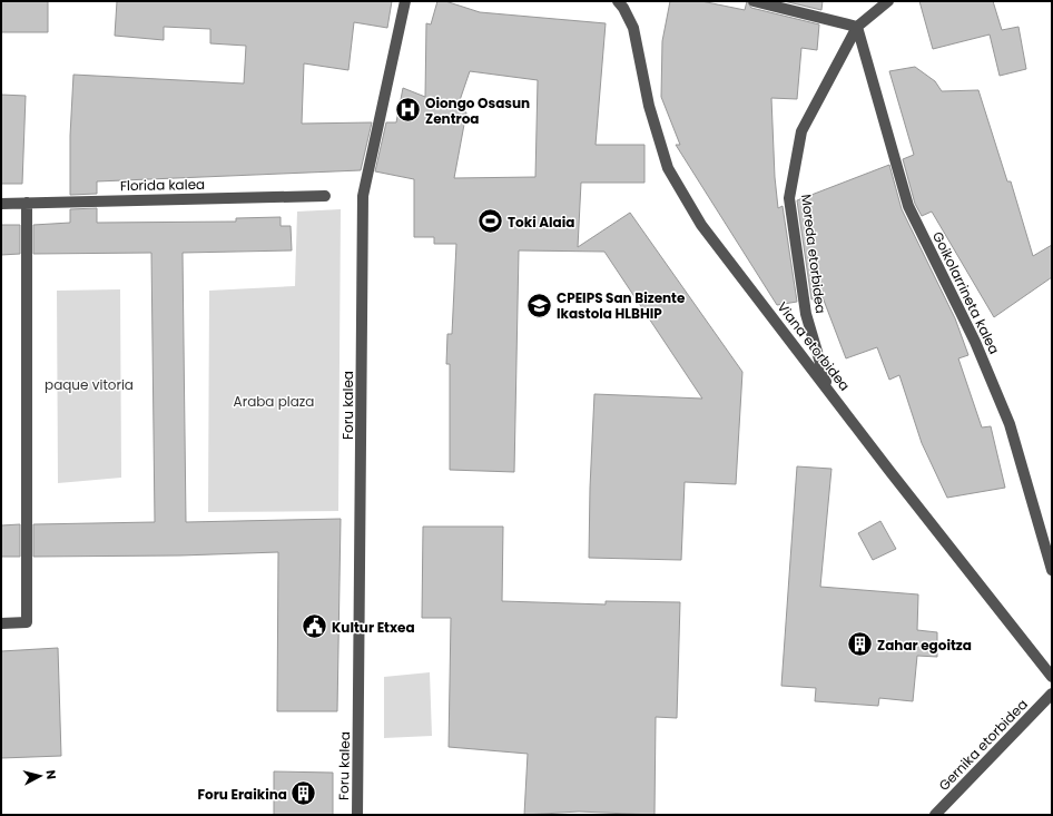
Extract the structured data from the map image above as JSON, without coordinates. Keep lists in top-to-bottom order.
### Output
{
  "streets": {
    "street": [
      "Florida kalea",
      "Moreda etorbidea",
      "Goikolarrineta kalea",
      "Viana etorbidea",
      "Foru kalea",
      "Gernika etorbidea"
    ]
  },
  "crossings": [
    ["Moreda etorbidea", "Goikolarrineta kalea"],
    ["Moreda etorbidea", "Viana etorbidea"]
  ],
  "parks": ["paque vitoria", "Araba plaza"],
  "places": {
    "hospital": ["Oiongo Osasun Zentroa"],
    "sports": ["Toki Alaia"],
    "school or university": ["CPEIPS San Bizente Ikastola HLBHIP"],
    "public building": ["Kultur Etxea"],
    "building": ["Zahar egoitza", "Foru Eraikina"]
  },
  "north": "right"
}
